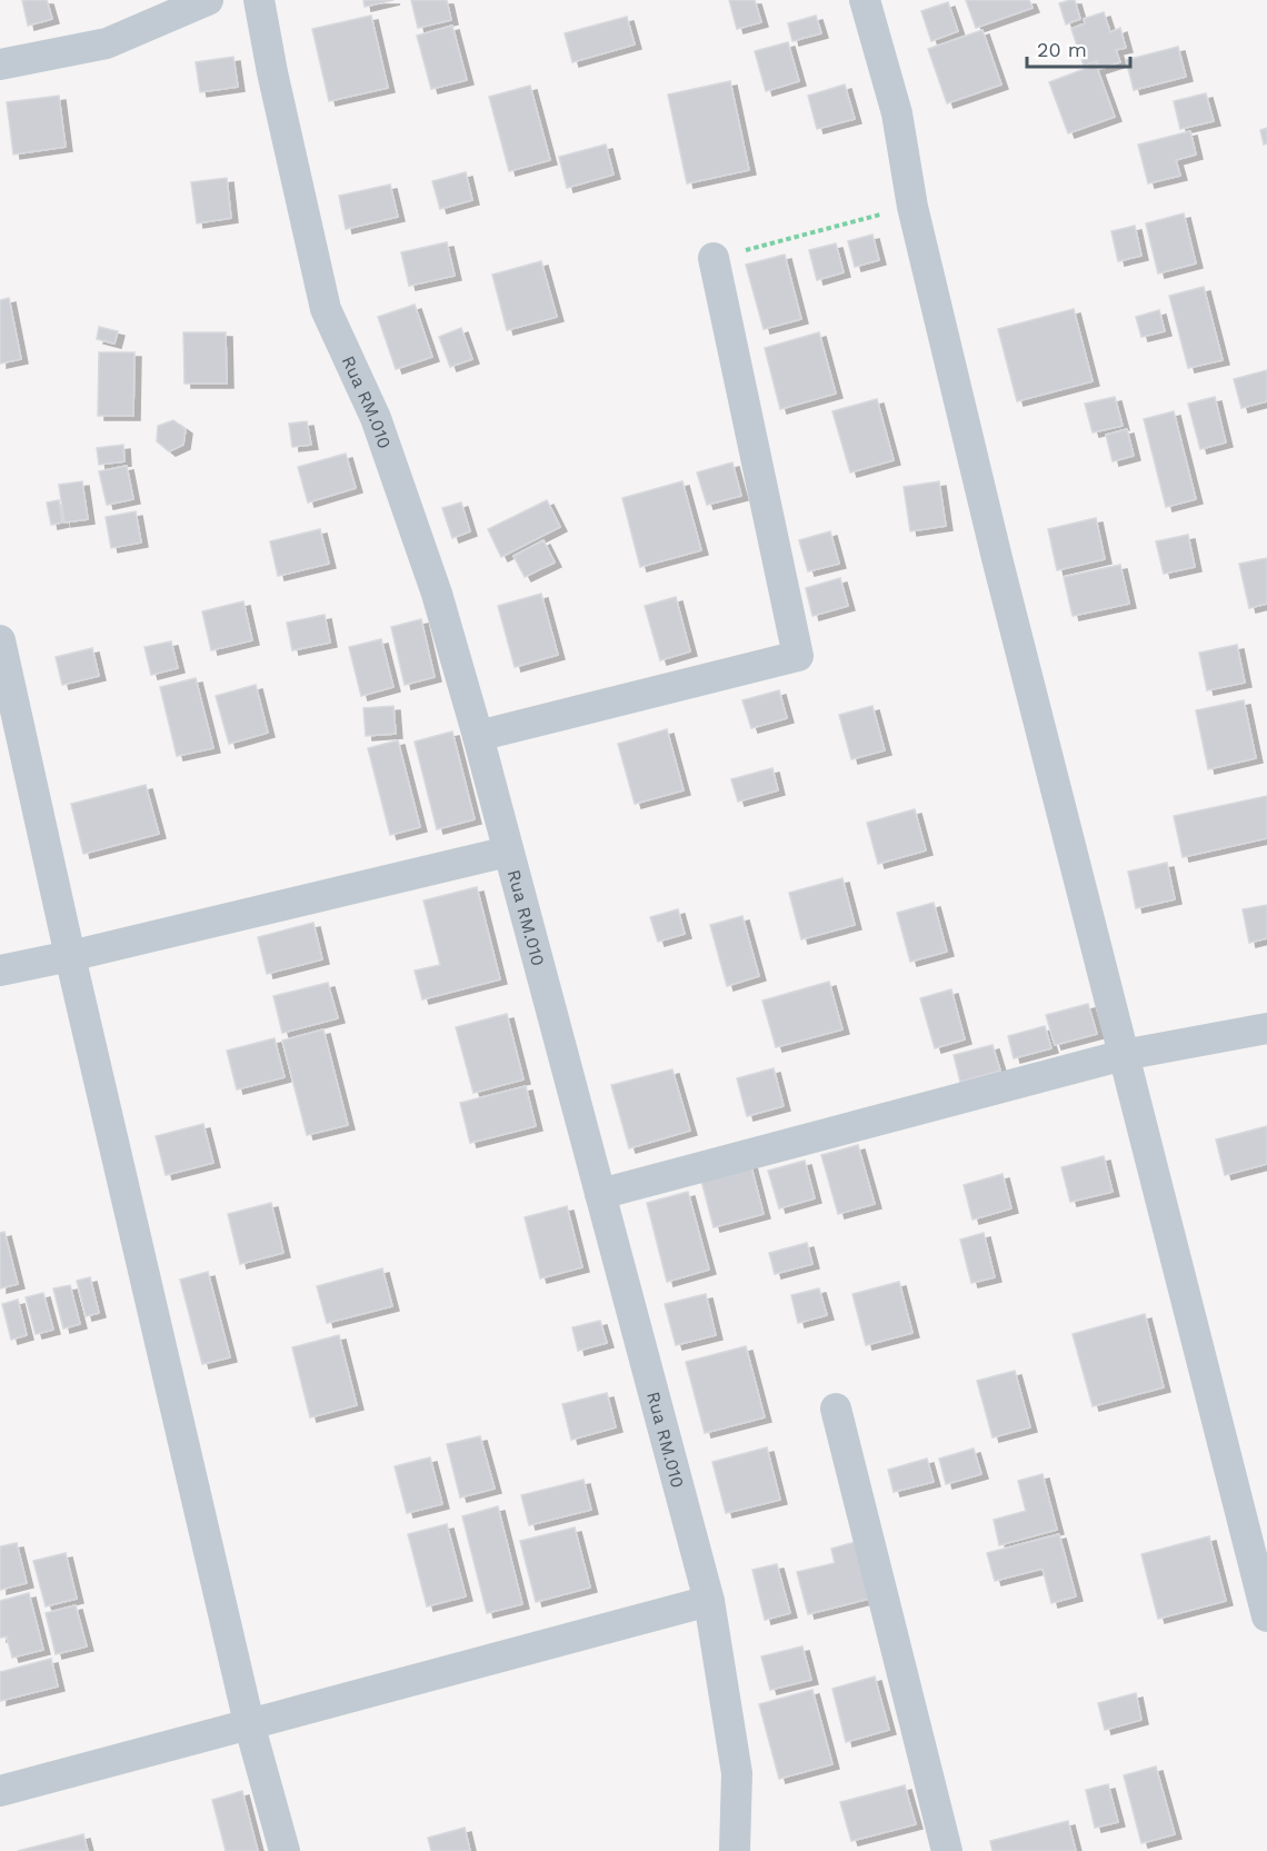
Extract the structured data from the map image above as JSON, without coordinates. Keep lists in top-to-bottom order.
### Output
{
  "streets": {
    "street": ["Rua RM.010"]
  },
  "scale_bar": "20 m"
}
